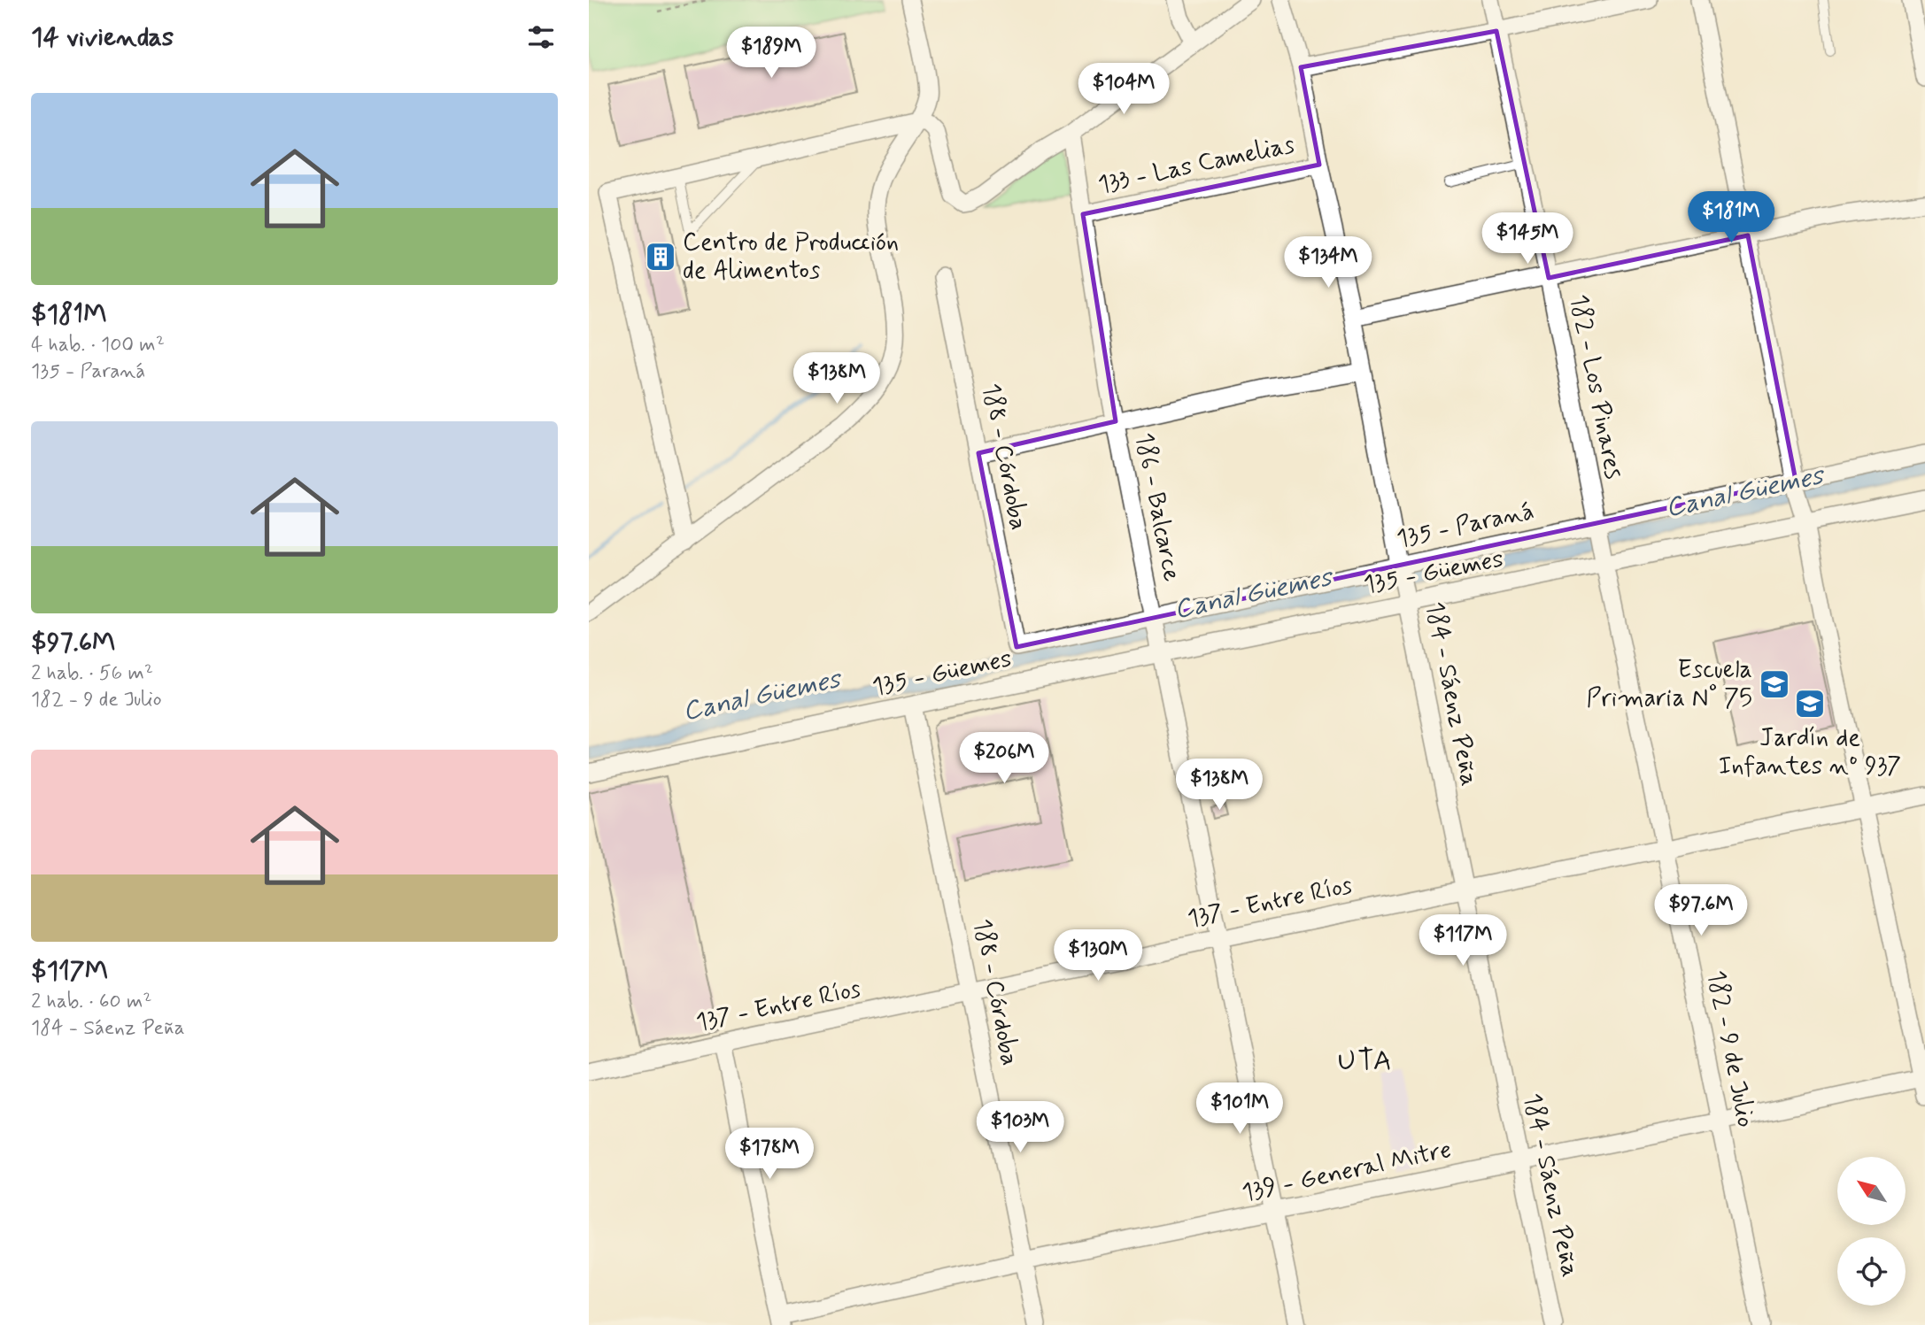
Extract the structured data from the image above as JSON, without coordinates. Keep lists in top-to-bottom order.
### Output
{
  "streets": {
    "street": [
      "133 - Las Camelias",
      "182 - Los Pinares",
      "188 - Córdoba",
      "186 - Balcarce",
      "135 - Paraná",
      "135 - Güemes",
      "184 - Sáenz Peña",
      "137 - Entre Ríos",
      "182 - 9 de Julio",
      "139 - General Mitre"
    ]
  },
  "crossings": [
    ["133 - Las Camelias", "186 - Balcarce"],
    ["133 - Las Camelias", "184 - Sáenz Peña"],
    ["182 - Los Pinares", "135 - Paraná"],
    ["182 - Los Pinares", "182 - 9 de Julio"],
    ["188 - Córdoba", "135 - Paraná"],
    ["188 - Córdoba", "135 - Güemes"],
    ["188 - Córdoba", "137 - Entre Ríos"],
    ["188 - Córdoba", "139 - General Mitre"],
    ["186 - Balcarce", "135 - Paraná"],
    ["186 - Balcarce", "135 - Güemes"],
    ["186 - Balcarce", "137 - Entre Ríos"],
    ["186 - Balcarce", "139 - General Mitre"],
    ["135 - Paraná", "184 - Sáenz Peña"],
    ["135 - Paraná", "182 - 9 de Julio"],
    ["135 - Güemes", "184 - Sáenz Peña"],
    ["135 - Güemes", "182 - 9 de Julio"],
    ["184 - Sáenz Peña", "137 - Entre Ríos"],
    ["184 - Sáenz Peña", "139 - General Mitre"],
    ["137 - Entre Ríos", "182 - 9 de Julio"],
    ["182 - 9 de Julio", "139 - General Mitre"]
  ],
  "districts": ["UTA"],
  "water": ["Canal Güemes"],
  "places": {
    "building": ["Centro de Producción de Alimentos"],
    "school or university": ["Escuela Primaria N° 75", "Jardín de Infantes nº 937"]
  },
  "north": "top left",
  "page": {
    "heading": "14 viviendas",
    "price": [
      "$189M",
      "$104M",
      "$181M",
      "$145M",
      "$134M",
      "$138M",
      "$206M",
      "$138M",
      "$97.6M",
      "$117M",
      "$130M",
      "$101M",
      "$103M",
      "$178M"
    ],
    "list": [
      {
        "name": "$181M",
        "note": "4 hab. · 100 m² · 135 - Paraná"
      },
      {
        "name": "$97.6M",
        "note": "2 hab. · 56 m² · 182 - 9 de Julio"
      },
      {
        "name": "$117M",
        "note": "2 hab. · 60 m² · 184 - Sáenz Peña"
      }
    ]
  }
}
